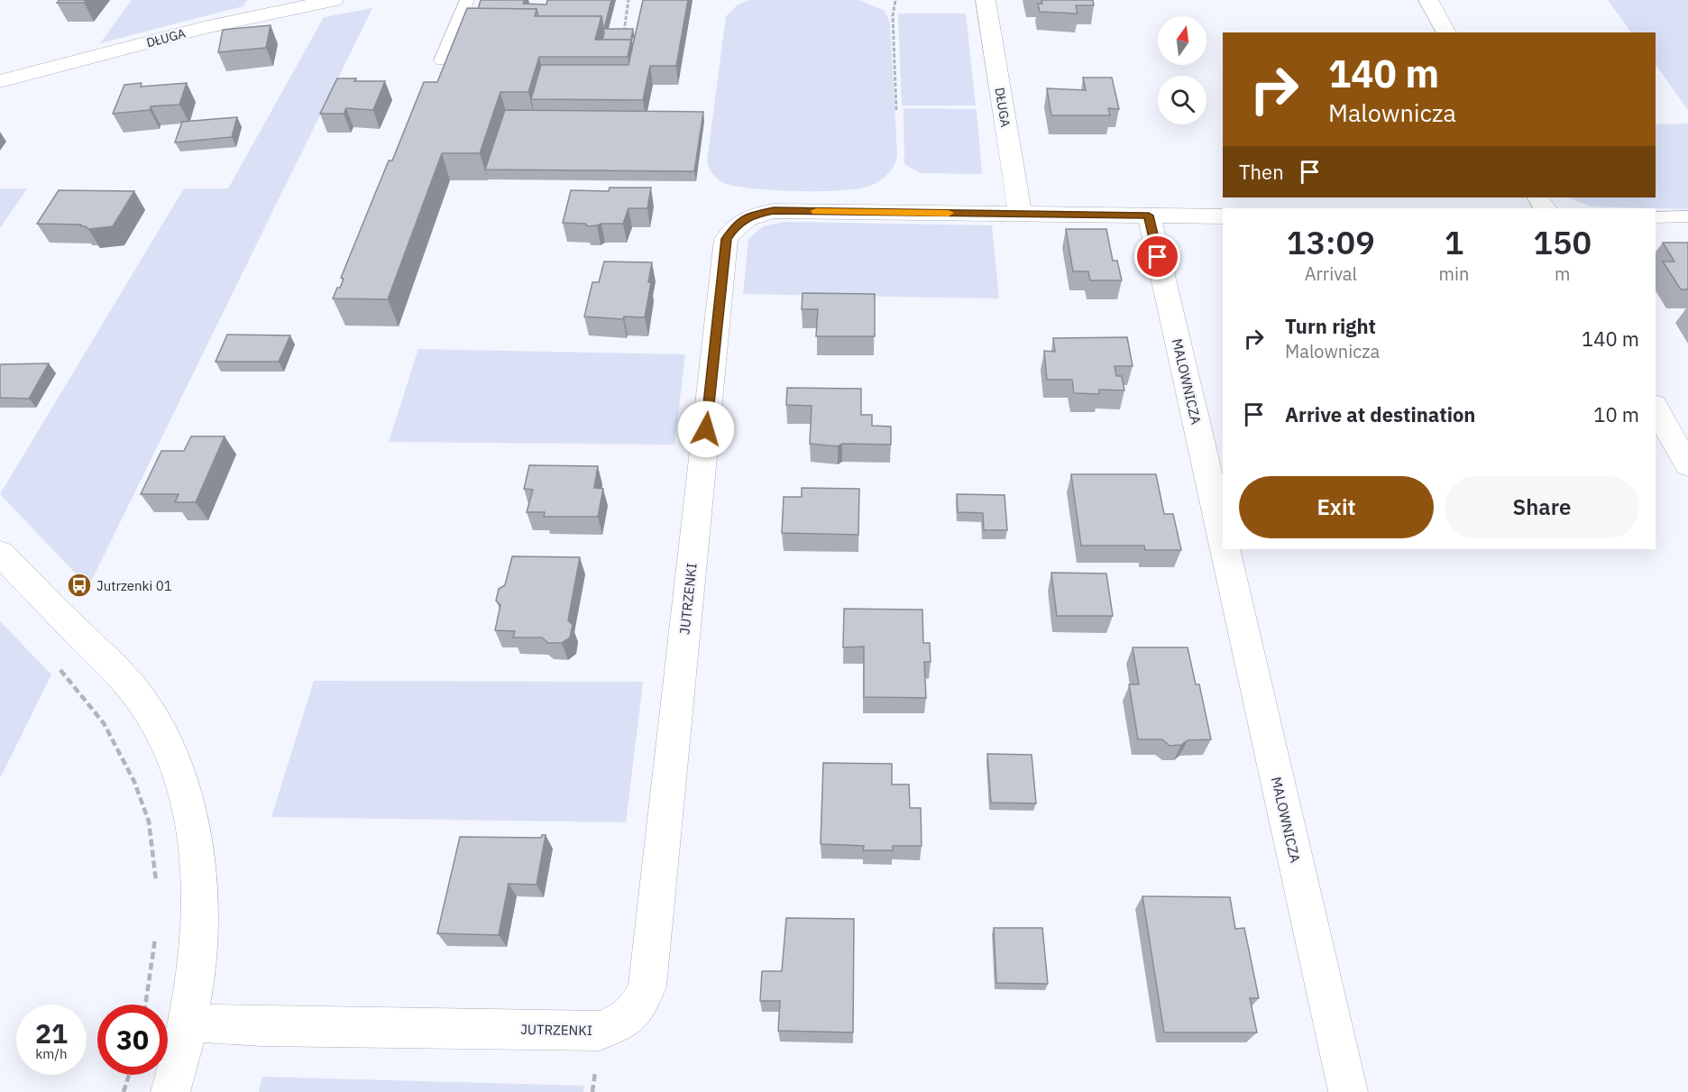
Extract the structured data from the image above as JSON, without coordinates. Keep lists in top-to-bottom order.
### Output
{
  "streets": {
    "street": ["DŁUGA", "MALOWNICZA", "JUTRZENKI"]
  },
  "crossings": [
    ["DŁUGA", "JUTRZENKI"],
    ["MALOWNICZA", "JUTRZENKI"]
  ],
  "places": {
    "bus stop": ["Jutrzenki 01"]
  },
  "north": "top",
  "page": {
    "turn": ["140 m", "Malownicza"],
    "then": "Then",
    "eta": [
      "13:09",
      "Arrival",
      "1",
      "min",
      "150",
      "m"
    ],
    "list": [
      {
        "name": "Turn right",
        "note": "Malownicza",
        "value": "140 m"
      },
      {
        "name": "Arrive at destination",
        "value": "10 m"
      }
    ],
    "buttons": ["Exit", "Share"],
    "speed": "21 km/h",
    "limit": "30"
  }
}
